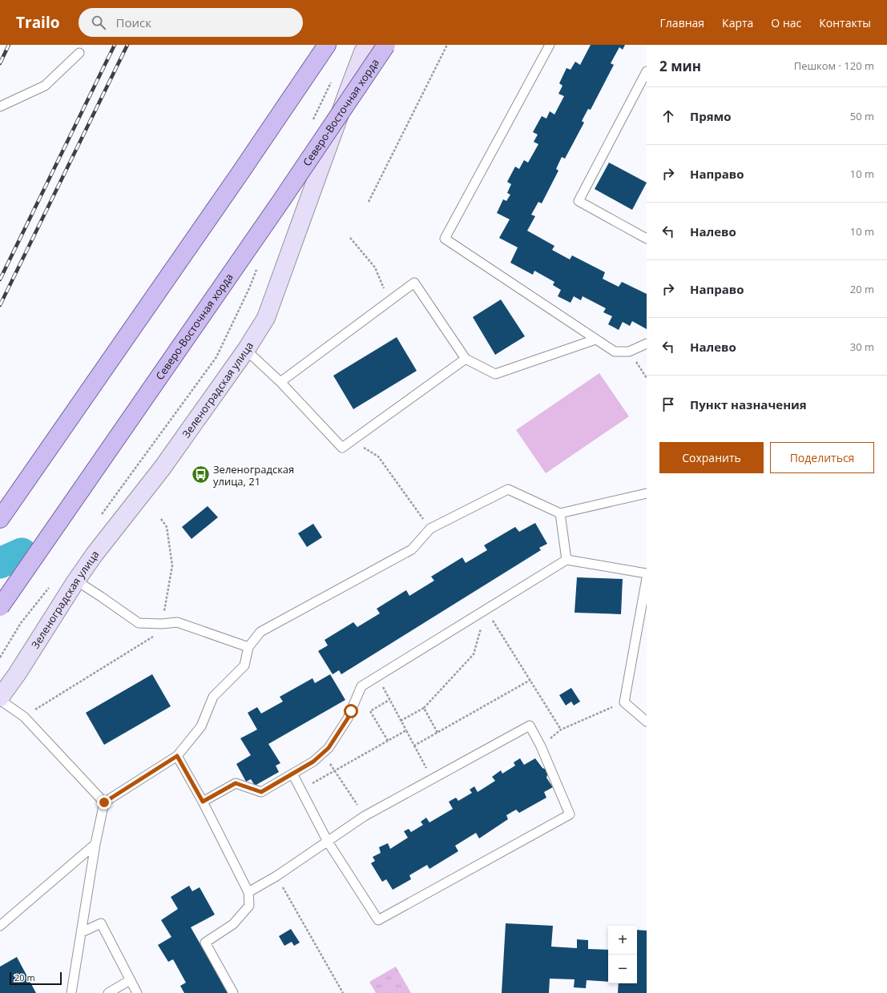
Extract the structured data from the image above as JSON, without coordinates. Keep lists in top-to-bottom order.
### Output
{
  "streets": {
    "main road": ["Северо-Восточная хорда"],
    "street": ["Зеленоградская улица"]
  },
  "places": {
    "bus stop": ["Зеленоградская улица, 21"]
  },
  "scale_bar": "20 m",
  "page": {
    "header": "Trailo",
    "search": "Поиск",
    "nav": [
      "Главная",
      "Карта",
      "О нас",
      "Контакты"
    ],
    "heading": ["2 мин", "Пешком · 120 m"],
    "list": [
      ["Прямо", "50 m"],
      ["Направо", "10 m"],
      ["Налево", "10 m"],
      ["Направо", "20 m"],
      ["Налево", "30 m"],
      "Пункт назначения"
    ],
    "buttons": ["Сохранить", "Поделиться"],
    "map_buttons": ["+", "−"],
    "scale": "20 m"
  }
}
